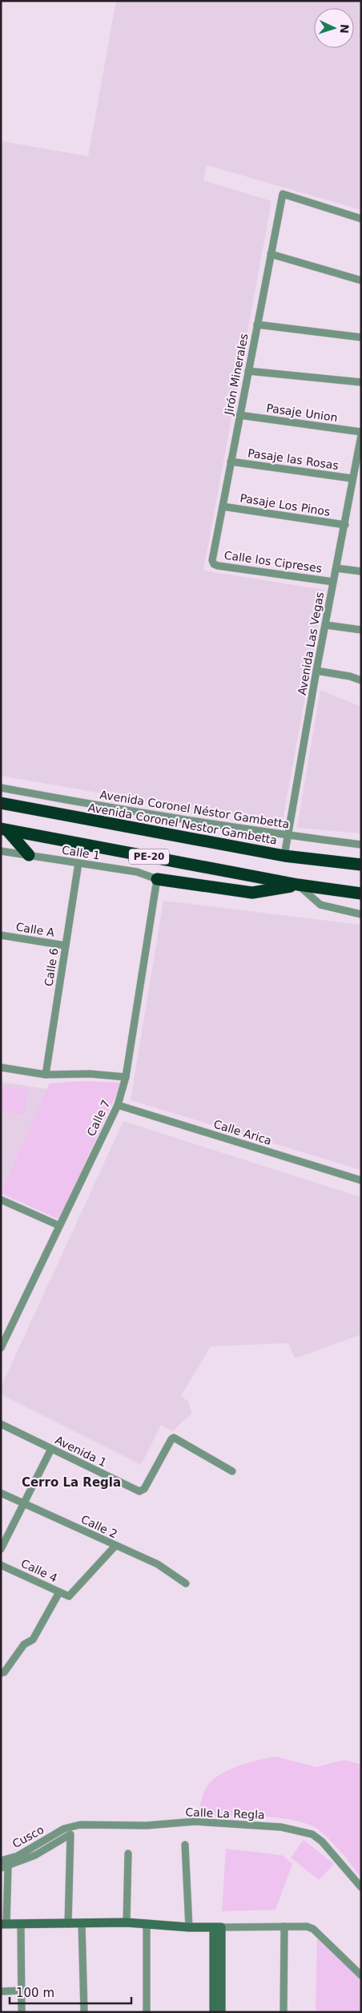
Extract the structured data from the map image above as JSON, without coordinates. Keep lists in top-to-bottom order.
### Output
{
  "streets": {
    "highway": ["Avenida Coronel Nestor Gambetta", "PE-20"],
    "street": [
      "Jirón Minerales",
      "Pasaje Union",
      "Pasaje las Rosas",
      "Pasaje Los Pinos",
      "Calle los Cipreses",
      "Avenida Las Vegas",
      "Avenida Coronel Néstor Gambetta",
      "Calle 1",
      "Calle A",
      "Calle 6",
      "Calle 7",
      "Calle Arica",
      "Avenida 1",
      "Calle 2",
      "Calle 4",
      "Calle La Regla",
      "Cusco"
    ]
  },
  "crossings": [
    ["Jirón Minerales", "Pasaje Union"],
    ["Jirón Minerales", "Pasaje las Rosas"],
    ["Jirón Minerales", "Pasaje Los Pinos"],
    ["Jirón Minerales", "Calle los Cipreses"],
    ["Pasaje Union", "Avenida Las Vegas"],
    ["Pasaje las Rosas", "Avenida Las Vegas"],
    ["Pasaje Los Pinos", "Avenida Las Vegas"],
    ["Calle los Cipreses", "Avenida Las Vegas"],
    ["Avenida Las Vegas", "Avenida Coronel Néstor Gambetta"],
    ["Avenida Las Vegas", "Avenida Coronel Nestor Gambetta"],
    ["Calle 1", "Calle 6"],
    ["Calle 1", "Calle 7"],
    ["Calle A", "Calle 6"],
    ["Calle 7", "Calle Arica"],
    ["Calle 2", "Calle 4"],
    ["Calle La Regla", "Cusco"]
  ],
  "districts": ["Cerro La Regla"],
  "scale_bar": "100 m",
  "north": "right"
}
